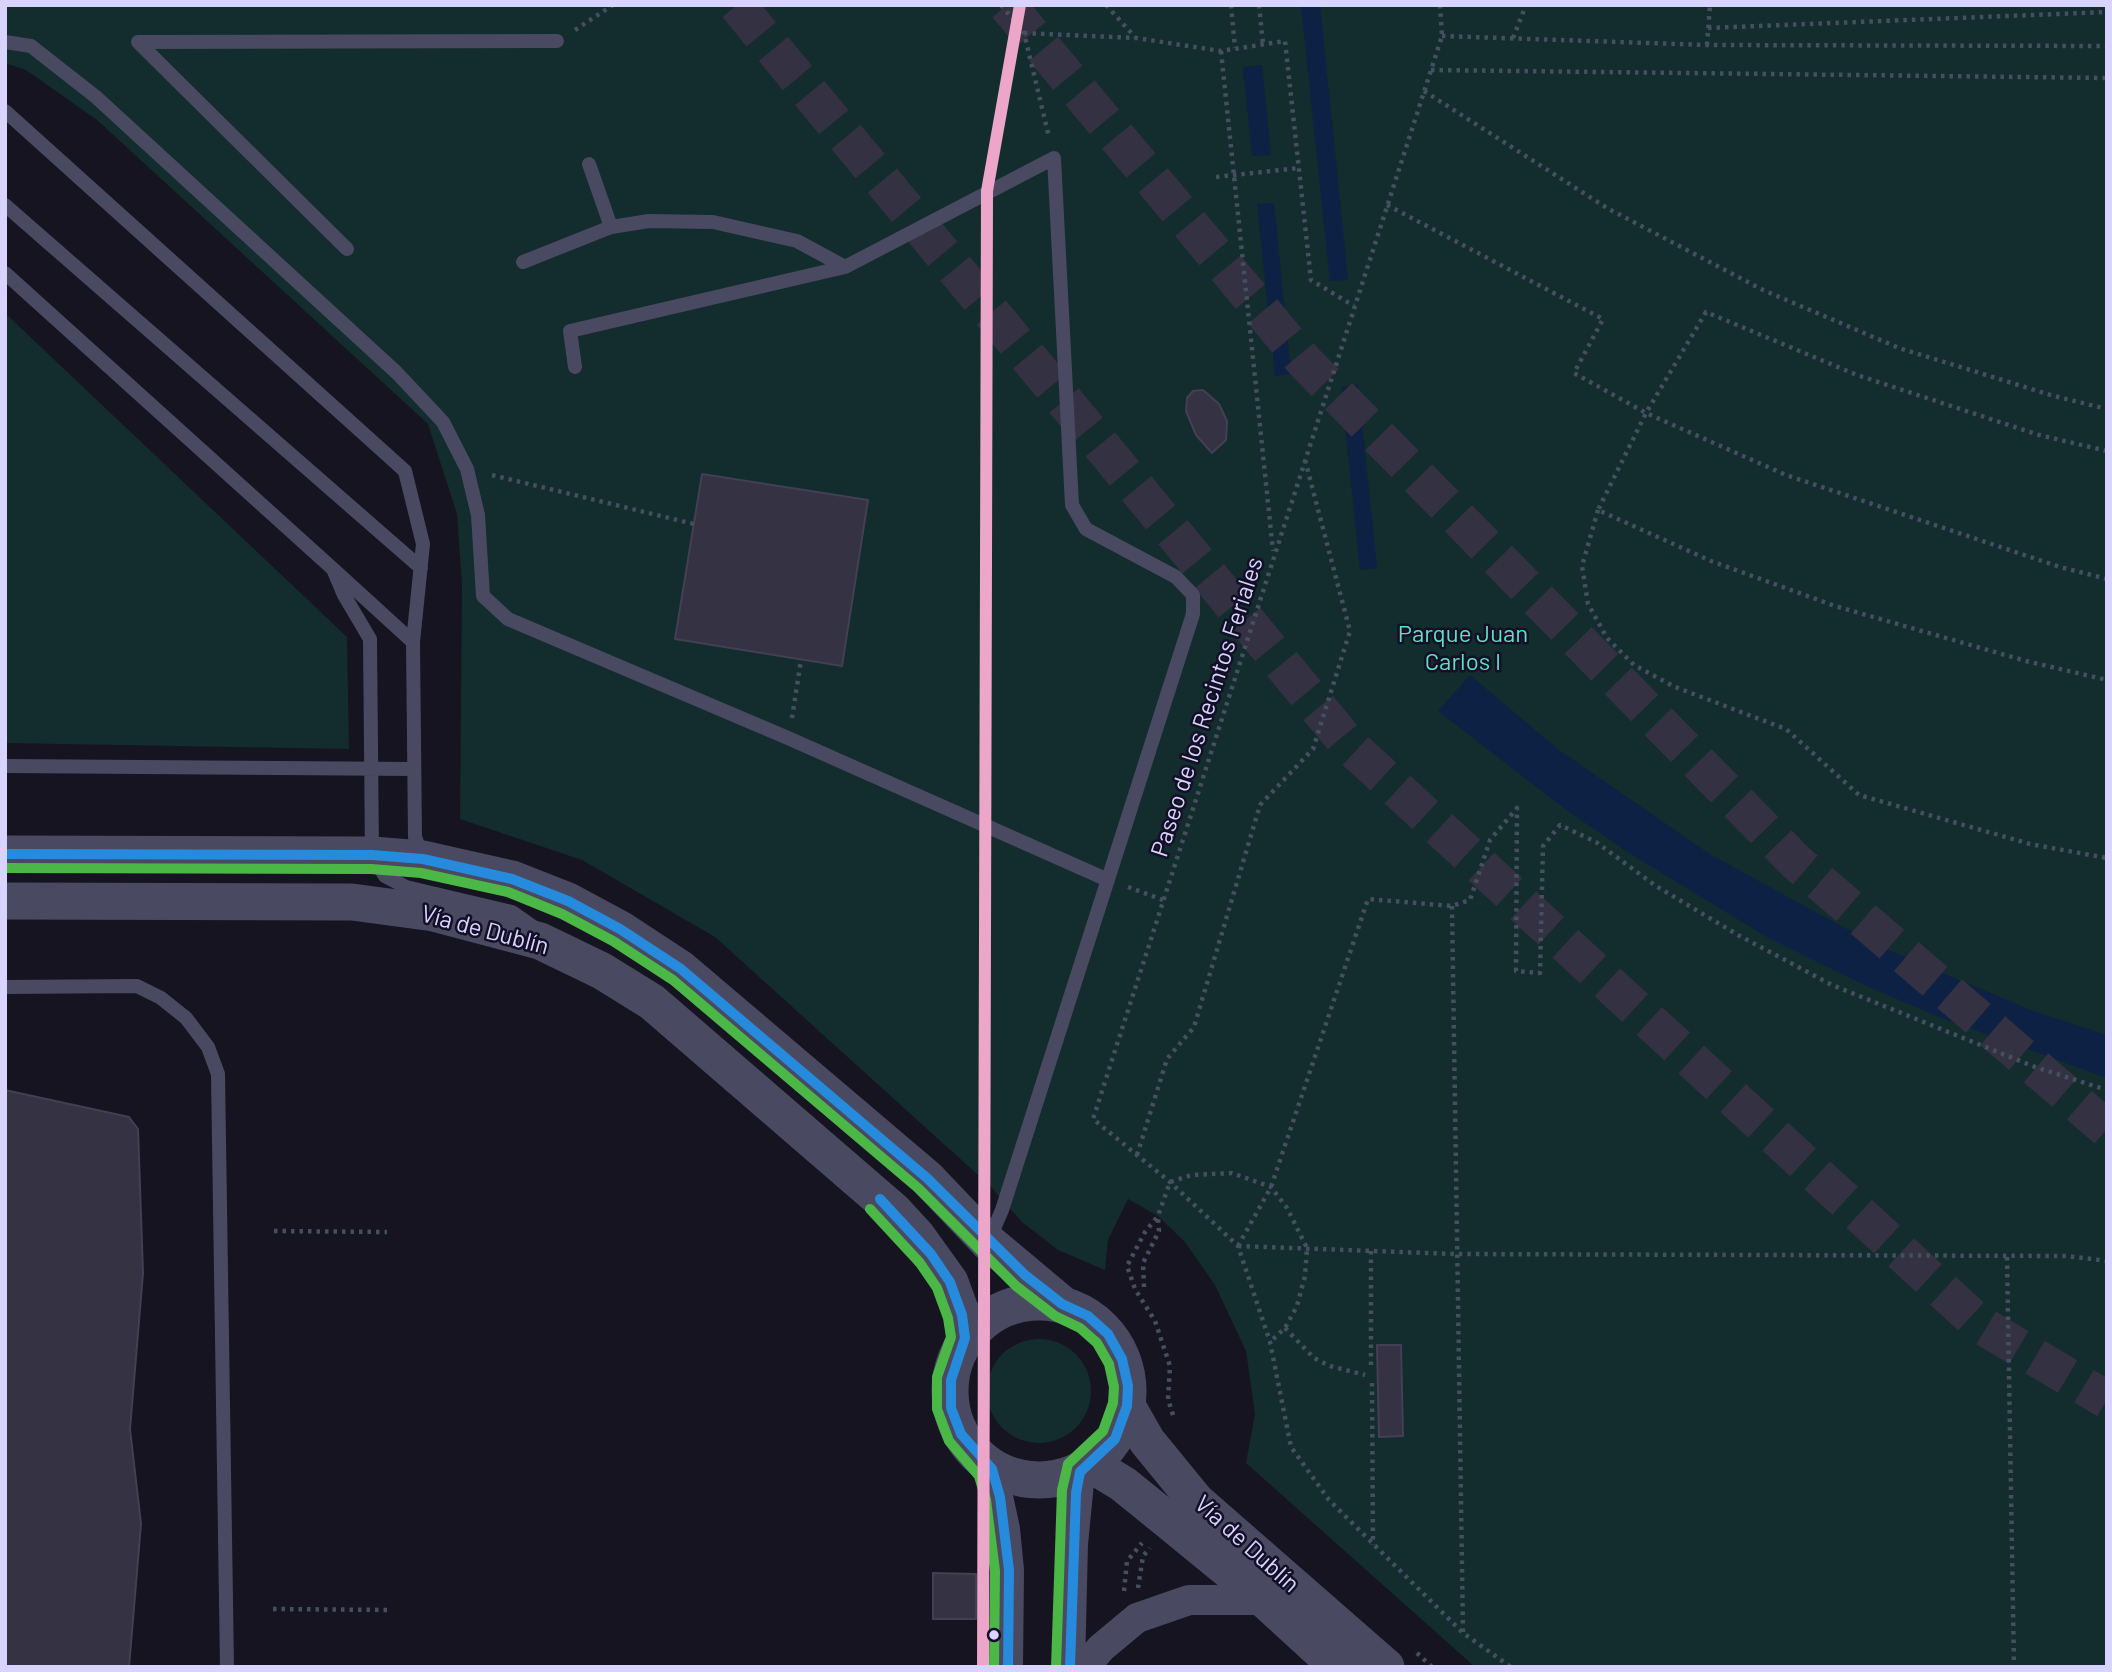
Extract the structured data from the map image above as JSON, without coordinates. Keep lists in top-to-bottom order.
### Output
{
  "streets": {
    "street": ["Vía de Dublín"],
    "path": ["Paseo de los Recintos Feriales"]
  },
  "parks": ["Parque Juan Carlos I"]
}
